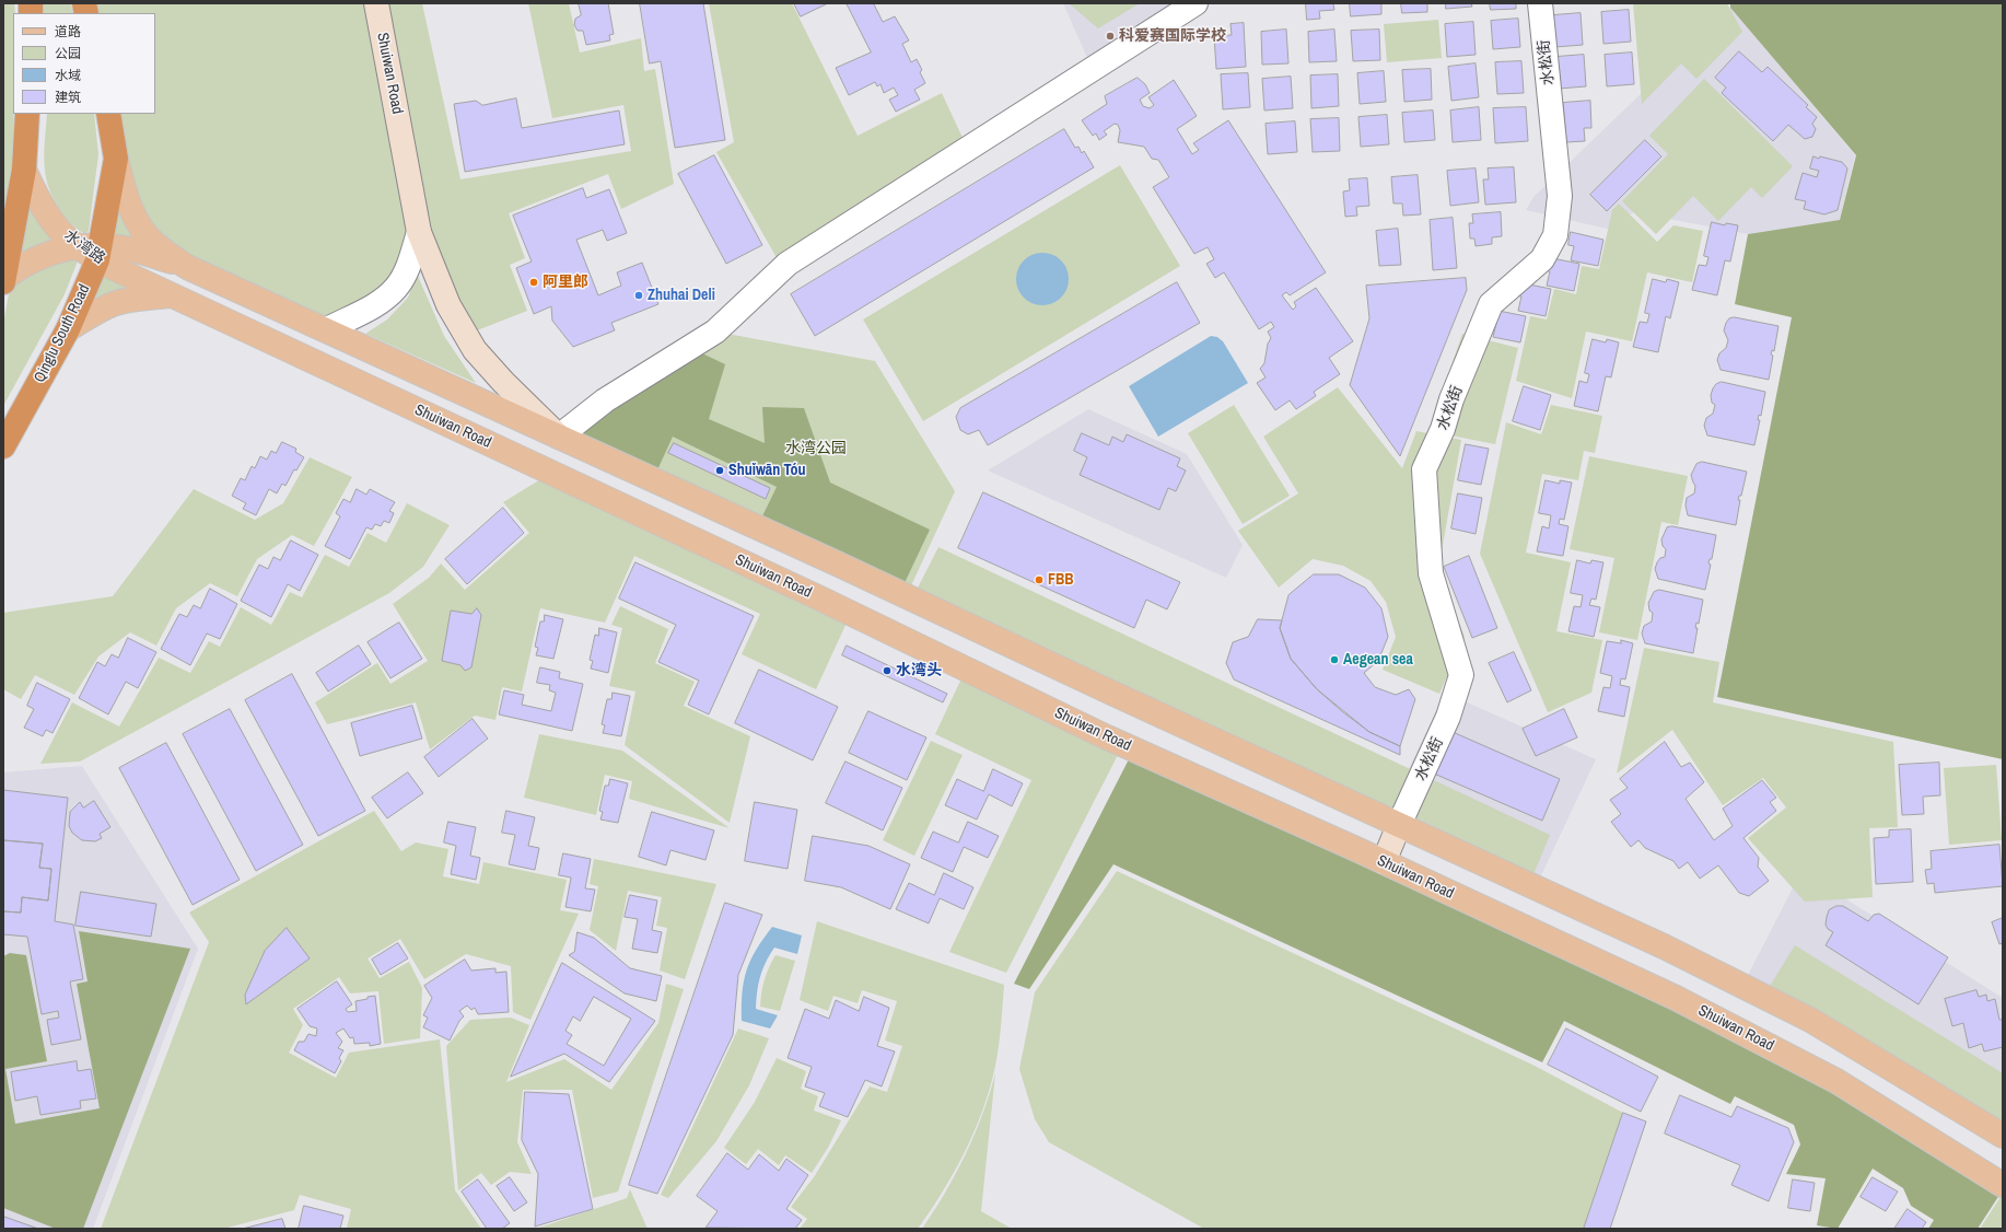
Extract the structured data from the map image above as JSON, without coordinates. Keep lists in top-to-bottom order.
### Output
{
  "streets": {
    "highway": ["Qinglu South Road"],
    "main road": ["Shuiwan Road", "水湾路"],
    "street": ["水松街"]
  },
  "crossings": [
    ["水松街", "Shuiwan Road"],
    ["Shuiwan Road", "水湾路"],
    ["Shuiwan Road", "Qinglu South Road"],
    ["水湾路", "Qinglu South Road"]
  ],
  "parks": ["水湾公园"],
  "places": [
    "科爱赛国际学校",
    "阿里郎",
    "Zhuhai Deli",
    "Shuǐwān Tóu",
    "FBB",
    "Aegean sea",
    "水湾头"
  ],
  "legend": [
    "道路",
    "公园",
    "水域",
    "建筑"
  ]
}
